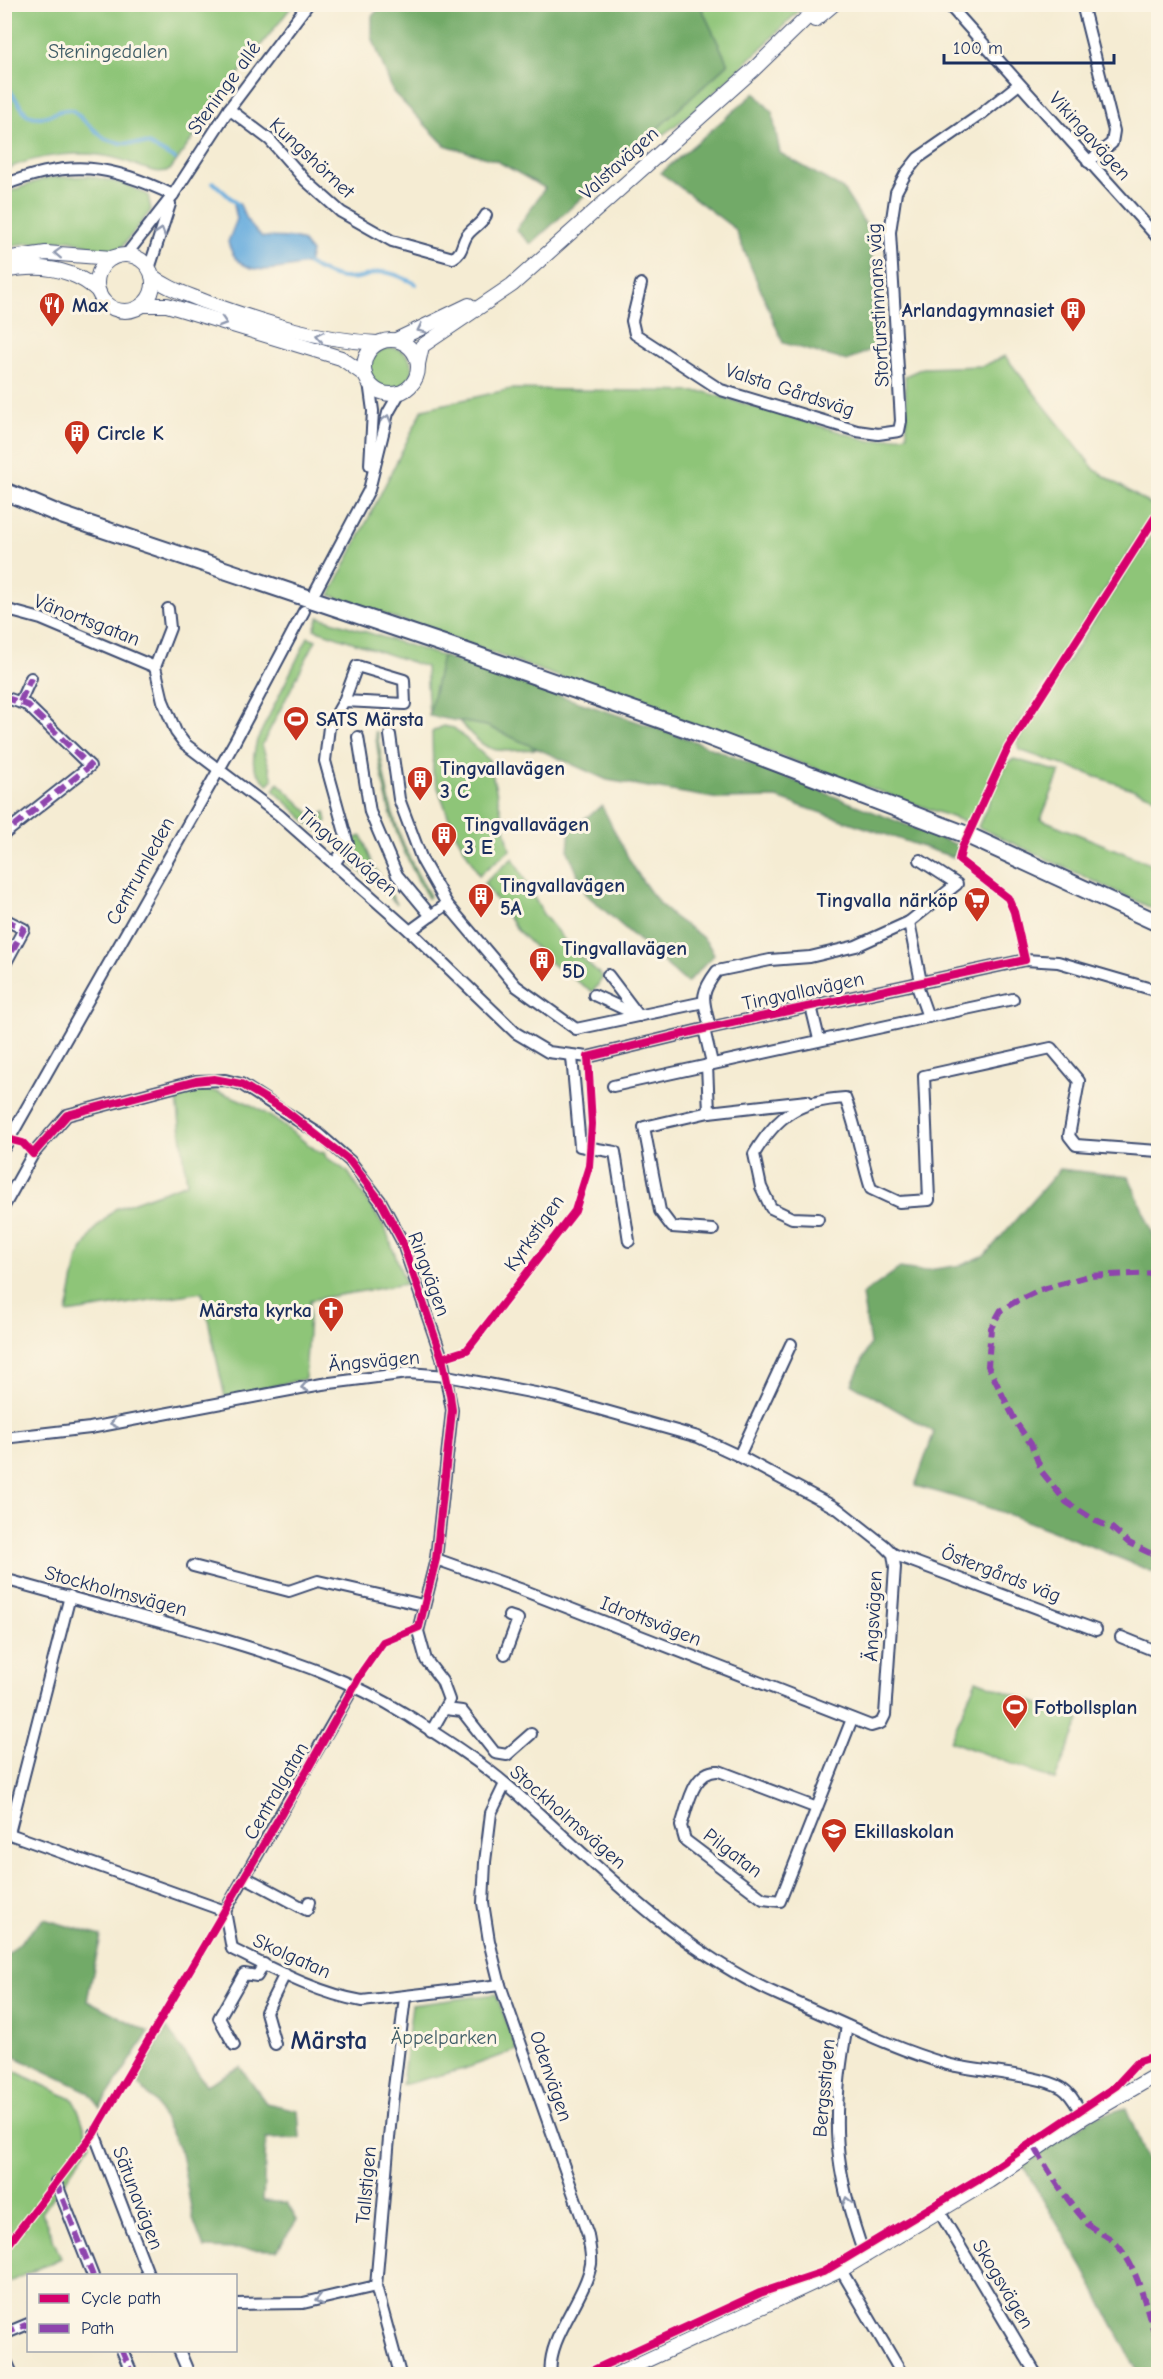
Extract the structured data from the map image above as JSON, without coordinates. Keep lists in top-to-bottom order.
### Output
{
  "streets": {
    "street": [
      "Steninge allé",
      "Vikingavägen",
      "Kungshörnet",
      "Valstavägen",
      "Storfurstinnans väg",
      "Valsta Gårdsväg",
      "Vänortsgatan",
      "Tingvallavägen",
      "Centrumleden",
      "Ringvägen",
      "Ängsvägen",
      "Östergårds väg",
      "Stockholmsvägen",
      "Idrottsvägen",
      "Centralgatan",
      "Pilgatan",
      "Skolgatan",
      "Odenvägen",
      "Bergsstigen",
      "Tallstigen",
      "Sätunavägen",
      "Skogsvägen"
    ],
    "cycle path": ["Kyrkstigen"]
  },
  "crossings": [
    ["Steninge allé", "Kungshörnet"],
    ["Vikingavägen", "Storfurstinnans väg"],
    ["Storfurstinnans väg", "Valsta Gårdsväg"],
    ["Vänortsgatan", "Tingvallavägen"],
    ["Tingvallavägen", "Centrumleden"],
    ["Ringvägen", "Ängsvägen"],
    ["Ringvägen", "Idrottsvägen"],
    ["Ängsvägen", "Östergårds väg"],
    ["Ängsvägen", "Idrottsvägen"],
    ["Ängsvägen", "Pilgatan"],
    ["Stockholmsvägen", "Centralgatan"],
    ["Stockholmsvägen", "Odenvägen"],
    ["Stockholmsvägen", "Bergsstigen"],
    ["Idrottsvägen", "Pilgatan"],
    ["Centralgatan", "Skolgatan"],
    ["Skolgatan", "Odenvägen"],
    ["Skolgatan", "Tallstigen"]
  ],
  "one_way": ["Ängsvägen", "Bergsstigen"],
  "districts": ["Märsta"],
  "parks": ["Steningedalen", "Äppelparken"],
  "places": {
    "restaurant": ["Max"],
    "building": [
      "Arlandagymnasiet",
      "Circle K",
      "Tingvallavägen 3 C",
      "Tingvallavägen 3 E",
      "Tingvallavägen 5A",
      "Tingvallavägen 5D"
    ],
    "sports": ["SATS Märsta", "Fotbollsplan"],
    "supermarket": ["Tingvalla närköp"],
    "church": ["Märsta kyrka"],
    "school or university": ["Ekillaskolan"]
  },
  "legend": ["Cycle path", "Path"],
  "scale_bar": "100 m"
}
